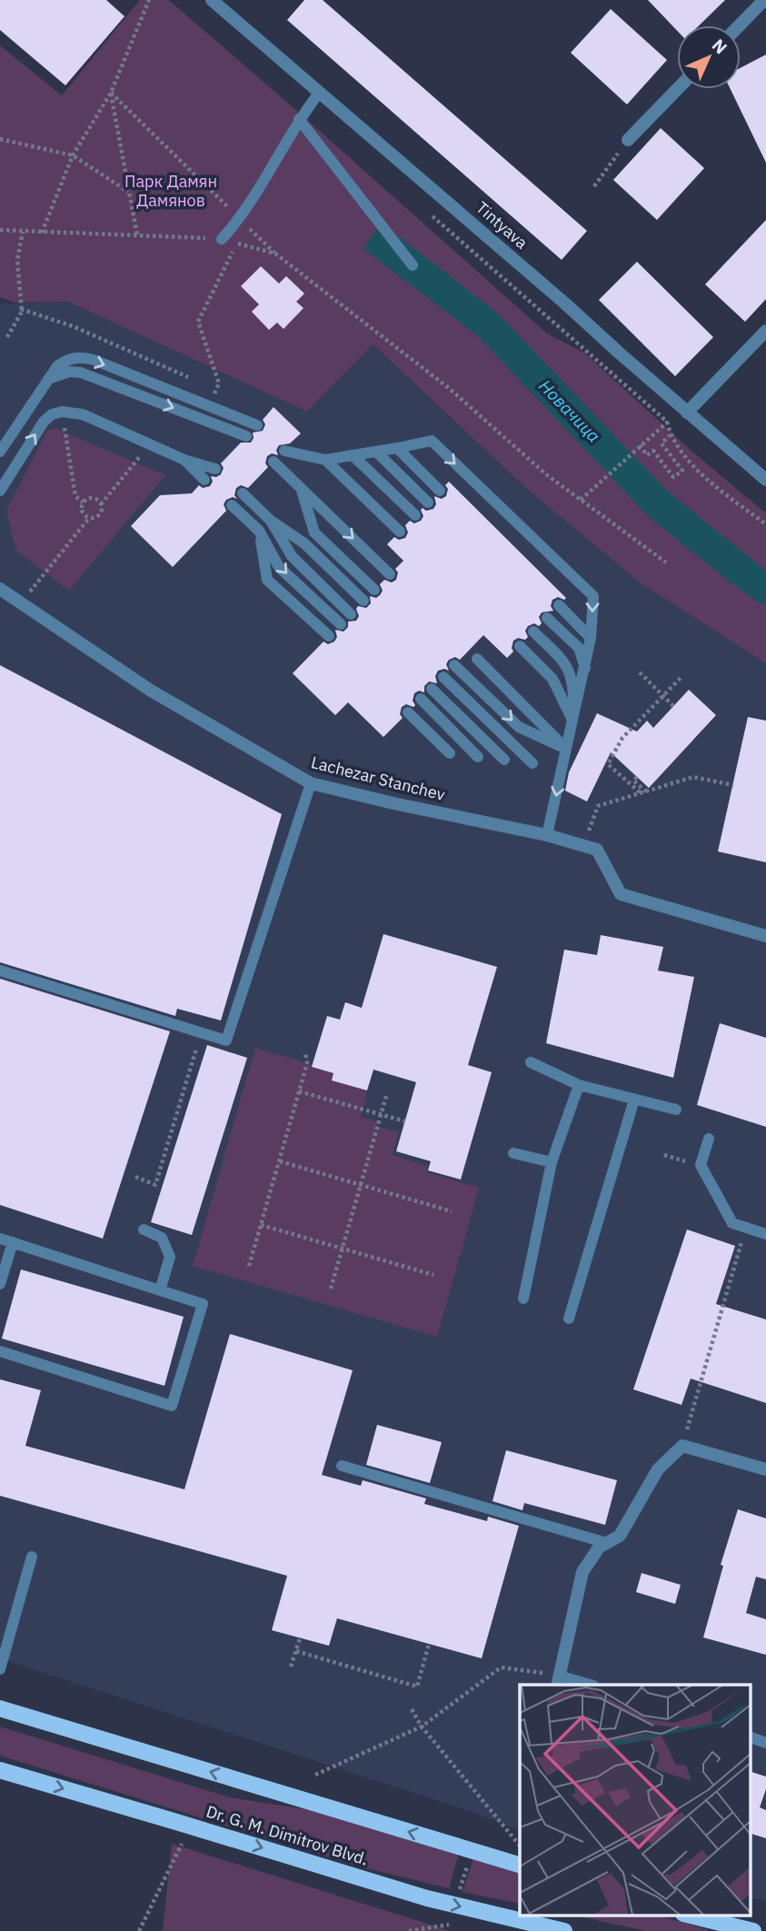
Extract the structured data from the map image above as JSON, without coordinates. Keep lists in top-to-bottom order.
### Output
{
  "streets": {
    "main road": ["Dr. G. M. Dimitrov Blvd."],
    "street": ["Tintyava", "Lachezar Stanchev"]
  },
  "water": ["Новачица"],
  "parks": ["Парк Дамян Дамянов"],
  "north": "top right"
}
